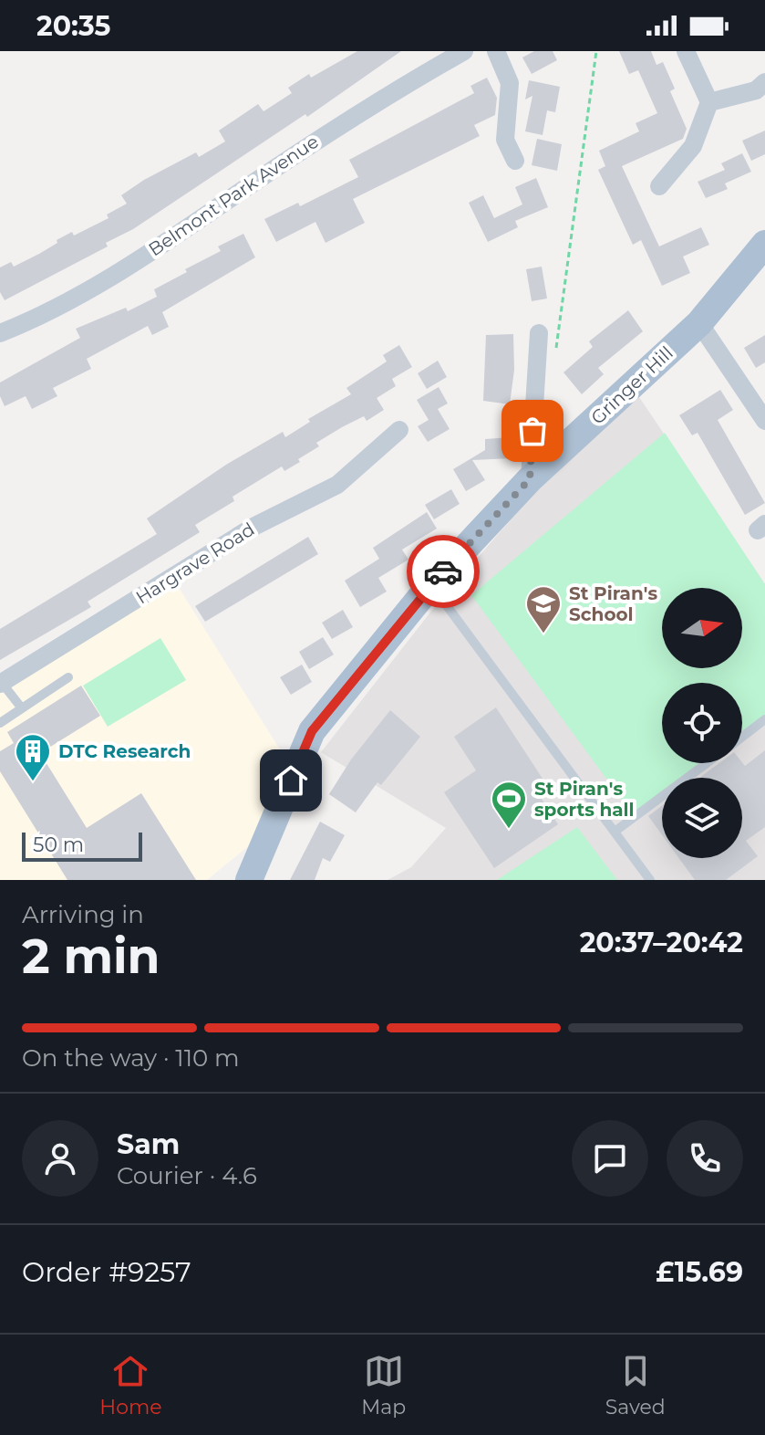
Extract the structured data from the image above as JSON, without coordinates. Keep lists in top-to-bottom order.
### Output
{
  "streets": {
    "main road": ["Gringer Hill"],
    "street": ["Belmont Park Avenue", "Hargrave Road"]
  },
  "places": {
    "school or university": ["St Piran's School"],
    "building": ["DTC Research"],
    "sports": ["St Piran's sports hall"]
  },
  "scale_bar": "50 m",
  "north": "right",
  "page": {
    "status": "20:35",
    "scale": "50 m",
    "heading": ["2 min", "Arriving in", "20:37–20:42"],
    "panel": [
      "Sam",
      "Courier · 4.6",
      "Order #9257",
      "£15.69"
    ],
    "bar": "On the way · 110 m",
    "tabs": ["Home", "Map", "Saved"]
  }
}
